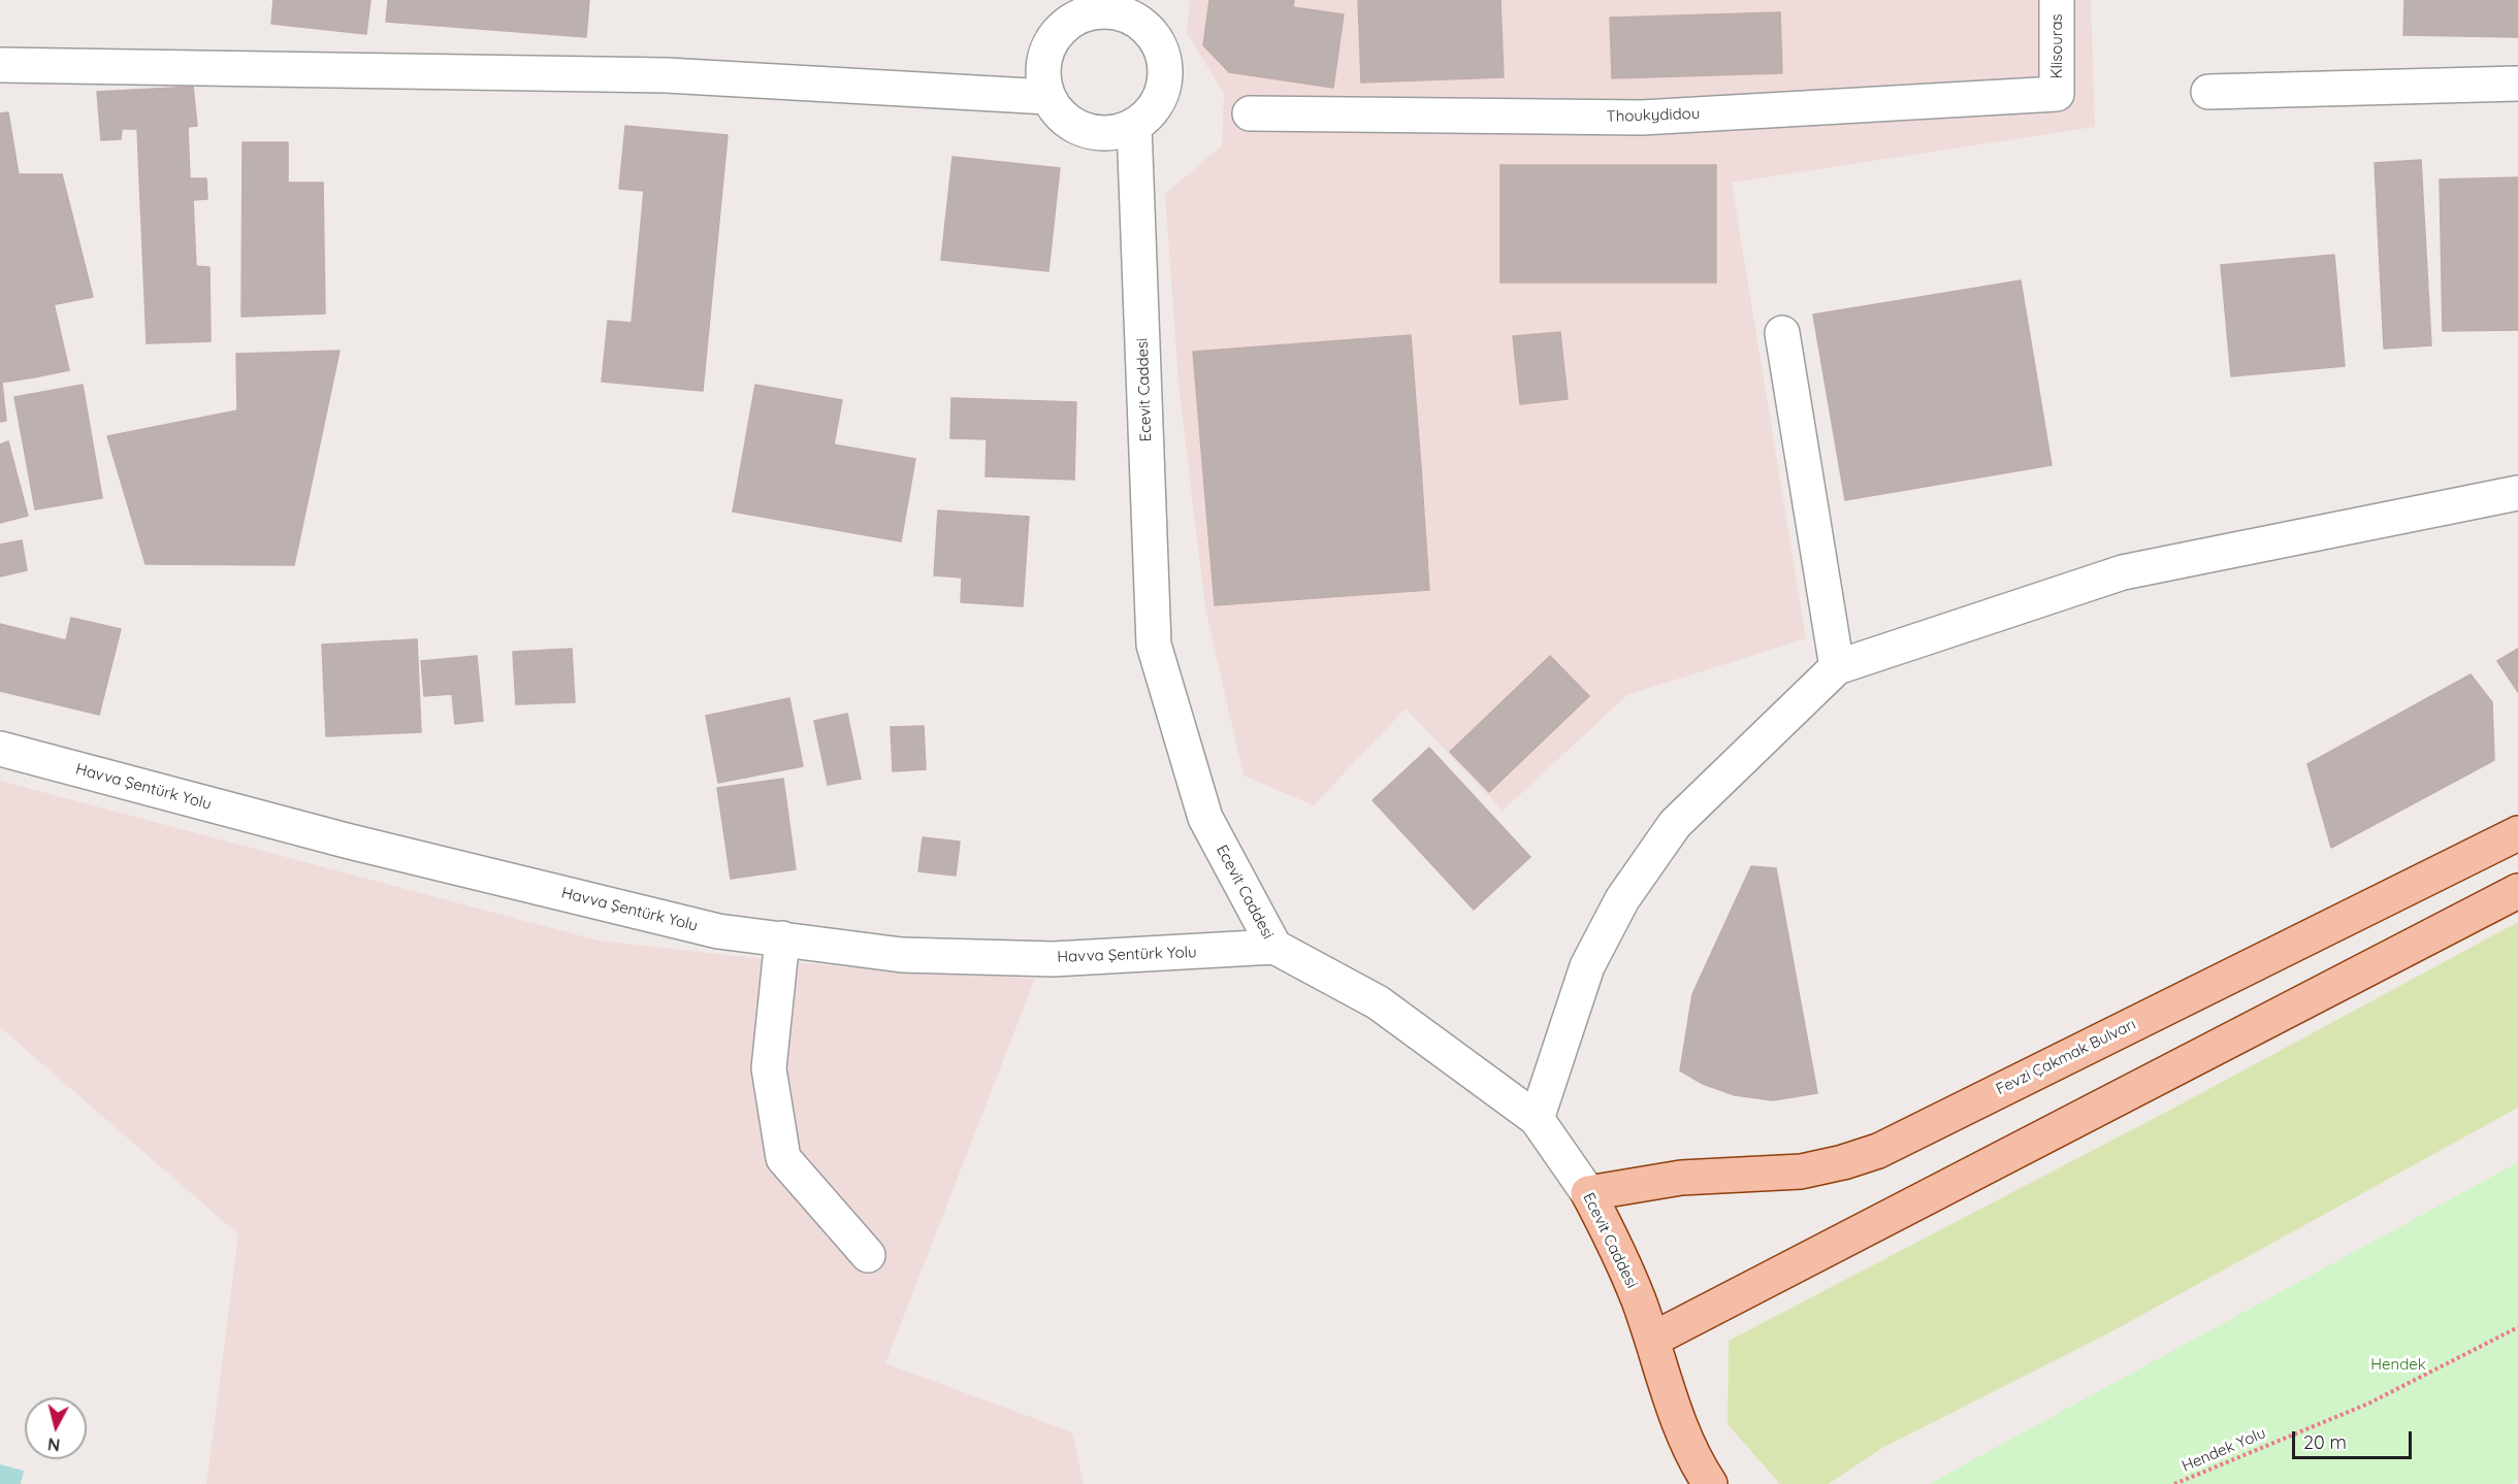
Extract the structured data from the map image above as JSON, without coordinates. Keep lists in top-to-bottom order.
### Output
{
  "streets": {
    "main road": ["Ecevit Caddesi", "Fevzi Çakmak Bulvarı"],
    "street": ["Klisouras", "Thoukydidou", "Havva Şentürk Yolu"],
    "path": ["Hendek Yolu"]
  },
  "crossings": [
    ["Klisouras", "Thoukydidou"],
    ["Ecevit Caddesi", "Havva Şentürk Yolu"],
    ["Ecevit Caddesi", "Fevzi Çakmak Bulvarı"]
  ],
  "parks": ["Hendek"],
  "scale_bar": "20 m",
  "north": "bottom"
}
